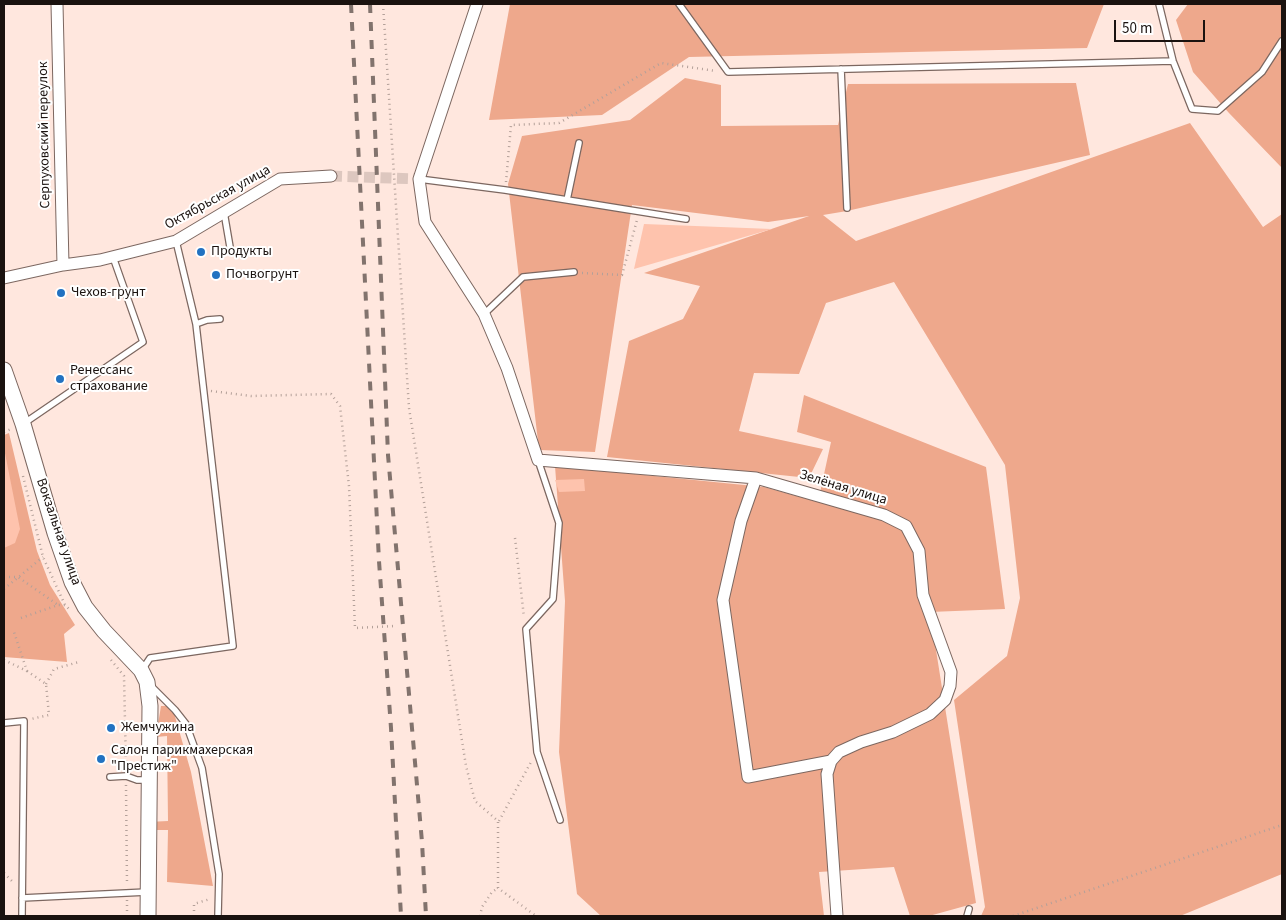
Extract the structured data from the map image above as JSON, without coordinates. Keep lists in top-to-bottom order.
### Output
{
  "streets": {
    "street": [
      "Серпуховский переулок",
      "Октябрьская улица",
      "Зелёная улица",
      "Вокзальная улица"
    ]
  },
  "crossings": [
    ["Серпуховский переулок", "Октябрьская улица"]
  ],
  "places": [
    "Продукты",
    "Почвогрунт",
    "Чехов-грунт",
    "Ренессанс страхование",
    "Жемчужина",
    "Салон парикмахерская \"Престиж\""
  ],
  "scale_bar": "50 m"
}
